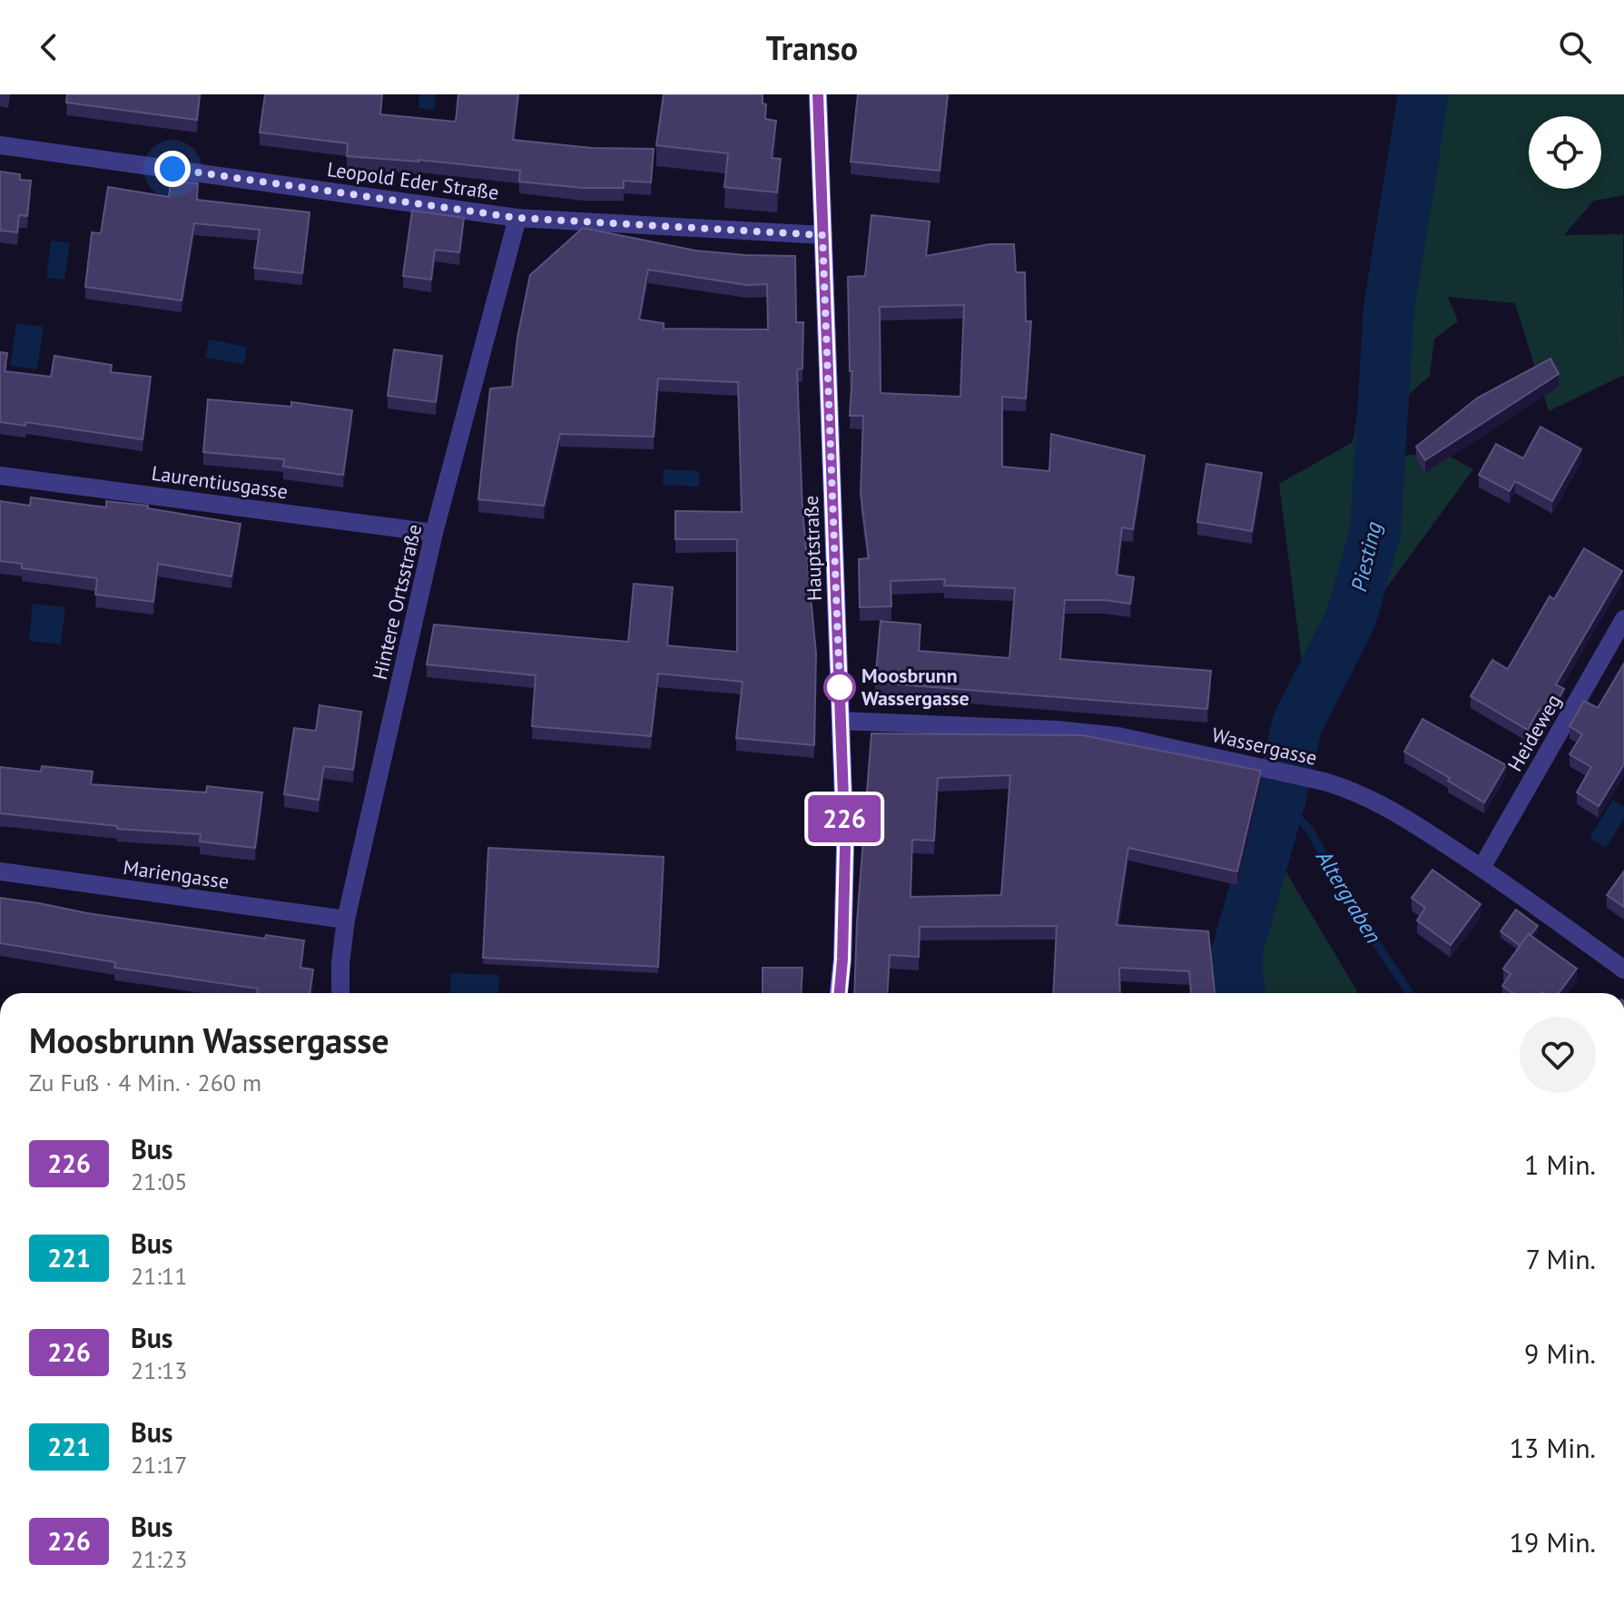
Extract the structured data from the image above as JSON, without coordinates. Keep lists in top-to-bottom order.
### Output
{
  "streets": {
    "main road": ["Hauptstraße"],
    "street": [
      "Leopold Eder Straße",
      "Laurentiusgasse",
      "Hintere Ortsstraße",
      "Heideweg",
      "Wassergasse",
      "Mariengasse"
    ]
  },
  "crossings": [
    ["Leopold Eder Straße", "Hauptstraße"],
    ["Leopold Eder Straße", "Hintere Ortsstraße"],
    ["Laurentiusgasse", "Hintere Ortsstraße"],
    ["Hauptstraße", "Wassergasse"],
    ["Hintere Ortsstraße", "Mariengasse"],
    ["Heideweg", "Wassergasse"]
  ],
  "water": ["Piesting", "Altergraben"],
  "places": ["Moosbrunn Wassergasse"],
  "lines": ["bus line 226"],
  "page": {
    "header": "Transo",
    "on_map": "226",
    "heading": ["Moosbrunn Wassergasse", "Zu Fuß · 4 Min. · 260 m"],
    "list": [
      {
        "mark": "226",
        "name": "Bus",
        "note": "21:05",
        "value": "1 Min."
      },
      {
        "mark": "221",
        "name": "Bus",
        "note": "21:11",
        "value": "7 Min."
      },
      {
        "mark": "226",
        "name": "Bus",
        "note": "21:13",
        "value": "9 Min."
      },
      {
        "mark": "221",
        "name": "Bus",
        "note": "21:17",
        "value": "13 Min."
      },
      {
        "mark": "226",
        "name": "Bus",
        "note": "21:23",
        "value": "19 Min."
      }
    ]
  }
}
